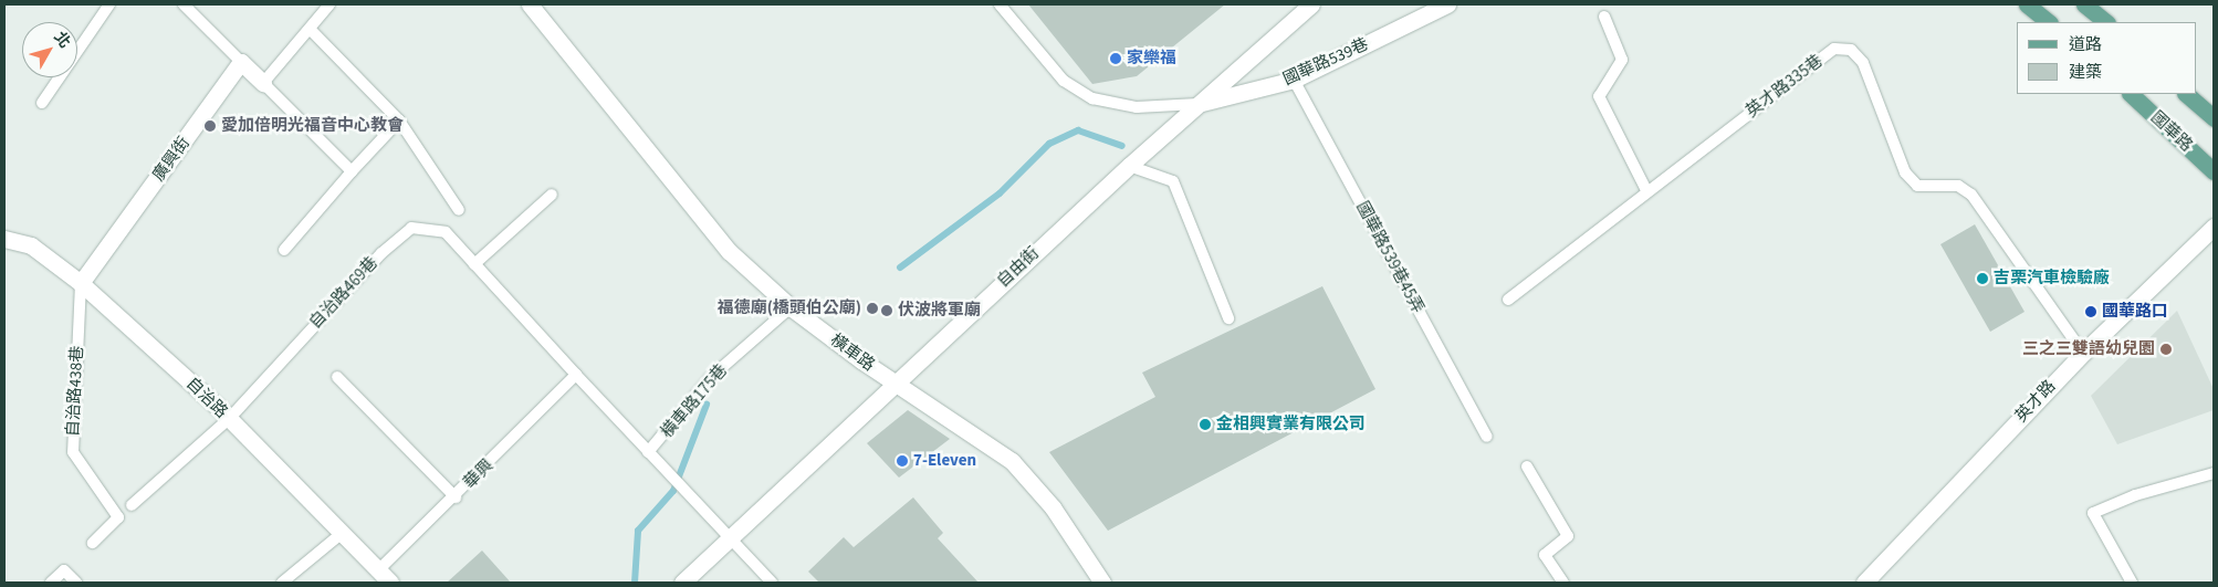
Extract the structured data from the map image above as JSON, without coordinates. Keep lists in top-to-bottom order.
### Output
{
  "streets": {
    "main road": ["國華路"],
    "street": [
      "國華路539巷",
      "廣興街",
      "自由街",
      "橫車路",
      "自治路",
      "英才路"
    ],
    "lane": [
      "英才路335巷",
      "國華路539巷45弄",
      "自治路469巷",
      "自治路438巷",
      "橫車路175巷",
      "華興"
    ]
  },
  "crossings": [
    ["國華路539巷", "國華路539巷45弄"],
    ["國華路539巷", "自由街"],
    ["英才路335巷", "英才路"],
    ["廣興街", "自治路438巷"],
    ["廣興街", "自治路"],
    ["自由街", "橫車路"],
    ["自治路469巷", "自治路"],
    ["橫車路", "橫車路175巷"],
    ["自治路438巷", "自治路"],
    ["自治路", "華興"]
  ],
  "places": [
    "家樂福",
    "愛加倍明光福音中心教會",
    "吉栗汽車檢驗廠",
    "福德廟(橋頭伯公廟)",
    "伏波將軍廟",
    "國華路口",
    "三之三雙語幼兒園",
    "金相興實業有限公司",
    "7-Eleven"
  ],
  "legend": ["道路", "建築"],
  "north": "top right"
}
